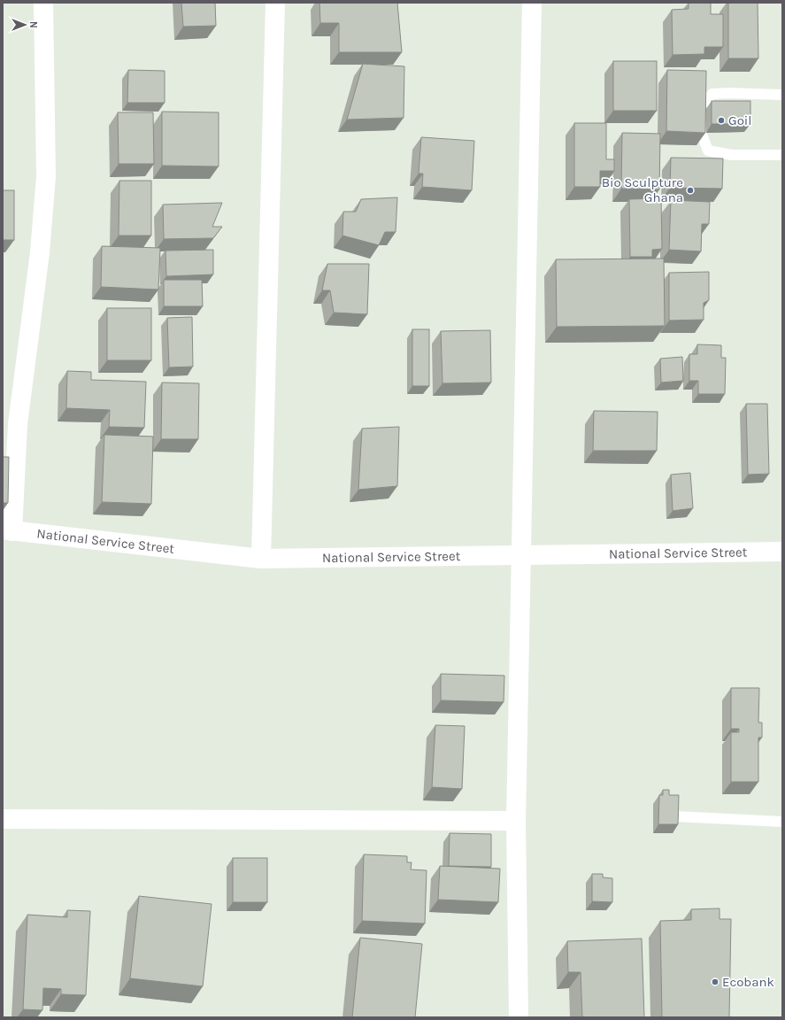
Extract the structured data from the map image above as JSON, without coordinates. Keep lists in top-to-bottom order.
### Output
{
  "streets": {
    "street": ["National Service Street"]
  },
  "places": ["Goil", "Bio Sculpture Ghana", "Ecobank"],
  "north": "right"
}
